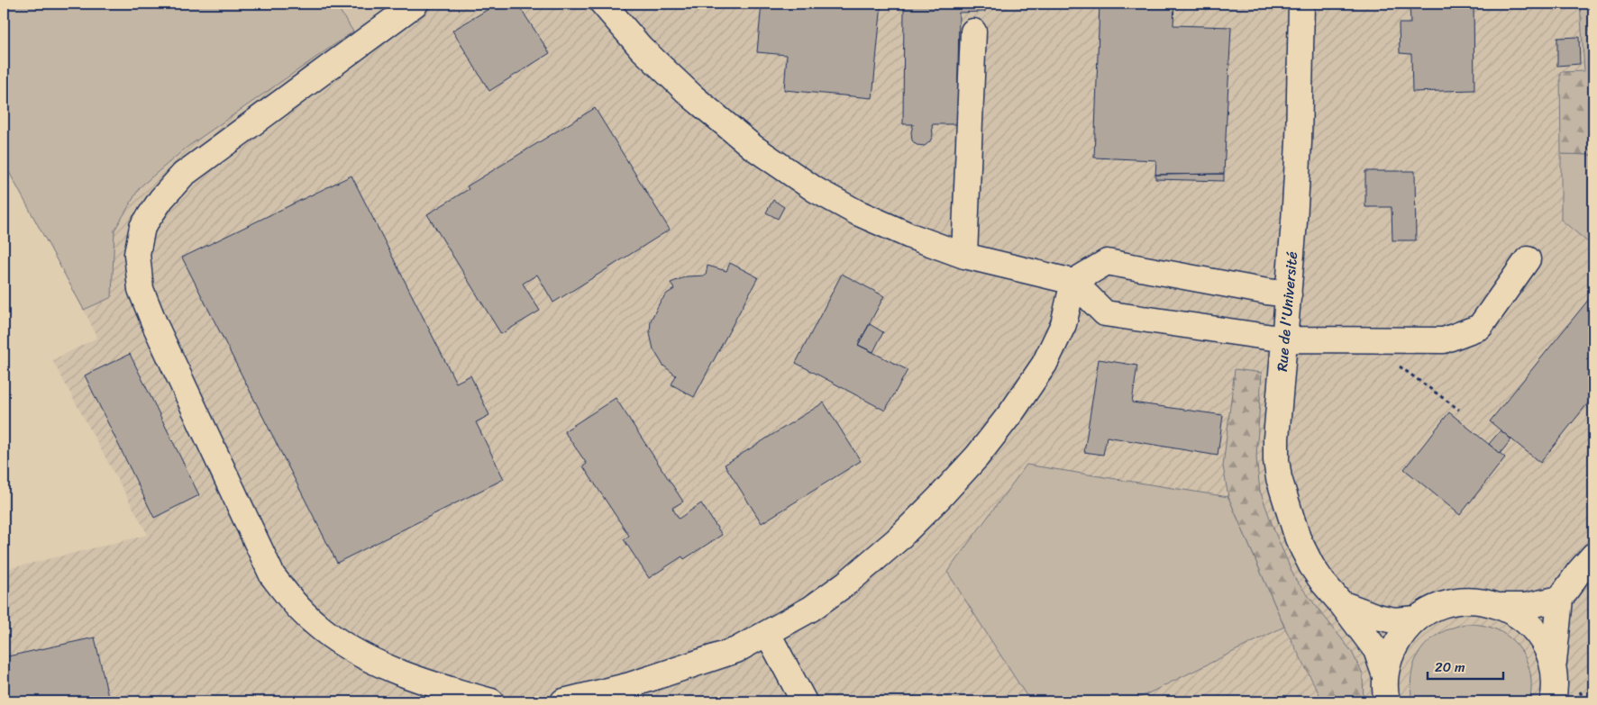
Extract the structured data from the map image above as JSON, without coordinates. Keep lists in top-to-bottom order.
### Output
{
  "streets": {
    "street": ["Rue de l'Université"]
  },
  "scale_bar": "20 m"
}
